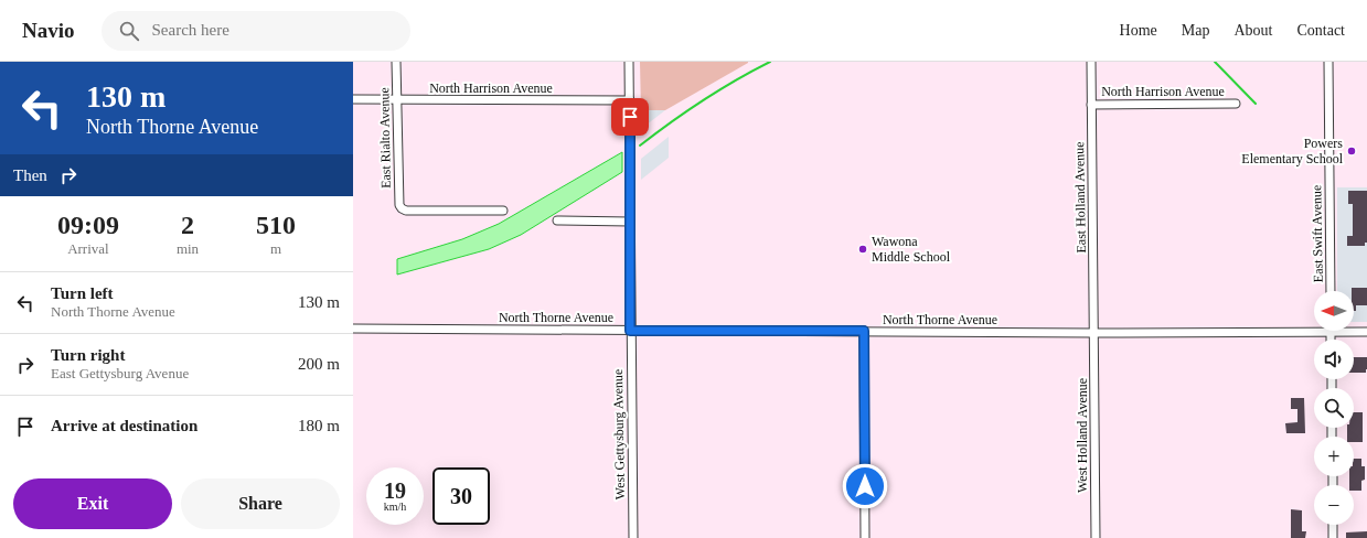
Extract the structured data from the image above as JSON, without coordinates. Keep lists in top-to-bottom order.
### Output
{
  "streets": {
    "street": [
      "North Harrison Avenue",
      "East Rialto Avenue",
      "East Holland Avenue",
      "East Swift Avenue",
      "North Thorne Avenue",
      "West Gettysburg Avenue",
      "West Holland Avenue"
    ]
  },
  "crossings": [
    ["North Harrison Avenue", "East Rialto Avenue"],
    ["North Harrison Avenue", "East Holland Avenue"],
    ["North Harrison Avenue", "West Gettysburg Avenue"],
    ["East Holland Avenue", "North Thorne Avenue"],
    ["East Holland Avenue", "West Holland Avenue"],
    ["North Thorne Avenue", "West Gettysburg Avenue"],
    ["North Thorne Avenue", "West Holland Avenue"]
  ],
  "places": ["Powers Elementary School", "Wawona Middle School"],
  "north": "left",
  "page": {
    "header": "Navio",
    "search": "Search here",
    "nav": [
      "Home",
      "Map",
      "About",
      "Contact"
    ],
    "turn": ["130 m", "North Thorne Avenue"],
    "then": "Then",
    "eta": [
      "09:09",
      "Arrival",
      "2",
      "min",
      "510",
      "m"
    ],
    "list": [
      {
        "name": "Turn left",
        "note": "North Thorne Avenue",
        "value": "130 m"
      },
      {
        "name": "Turn right",
        "note": "East Gettysburg Avenue",
        "value": "200 m"
      },
      {
        "name": "Arrive at destination",
        "value": "180 m"
      }
    ],
    "map_buttons": ["+", "−"],
    "speed": "19 km/h",
    "limit": "30",
    "buttons": ["Exit", "Share"]
  }
}
